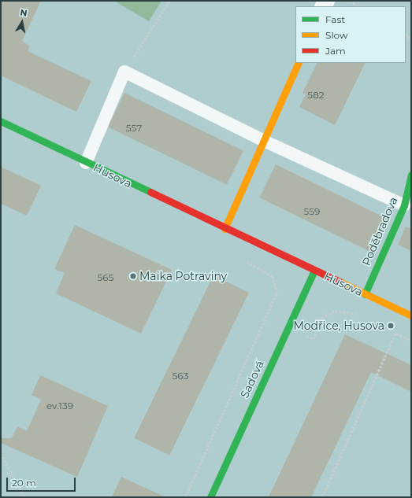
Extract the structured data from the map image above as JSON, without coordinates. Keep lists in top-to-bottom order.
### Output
{
  "streets": {
    "street": ["Husova", "Poděbradova", "Sadová"]
  },
  "crossings": [
    ["Husova", "Poděbradova"],
    ["Husova", "Sadová"]
  ],
  "places": ["Maika Potraviny", "Modřice, Husova"],
  "house_numbers": [
    "582",
    "557",
    "559",
    "565",
    "563",
    "ev.139"
  ],
  "legend": ["Fast", "Slow", "Jam"],
  "scale_bar": "20 m",
  "north": "top"
}
